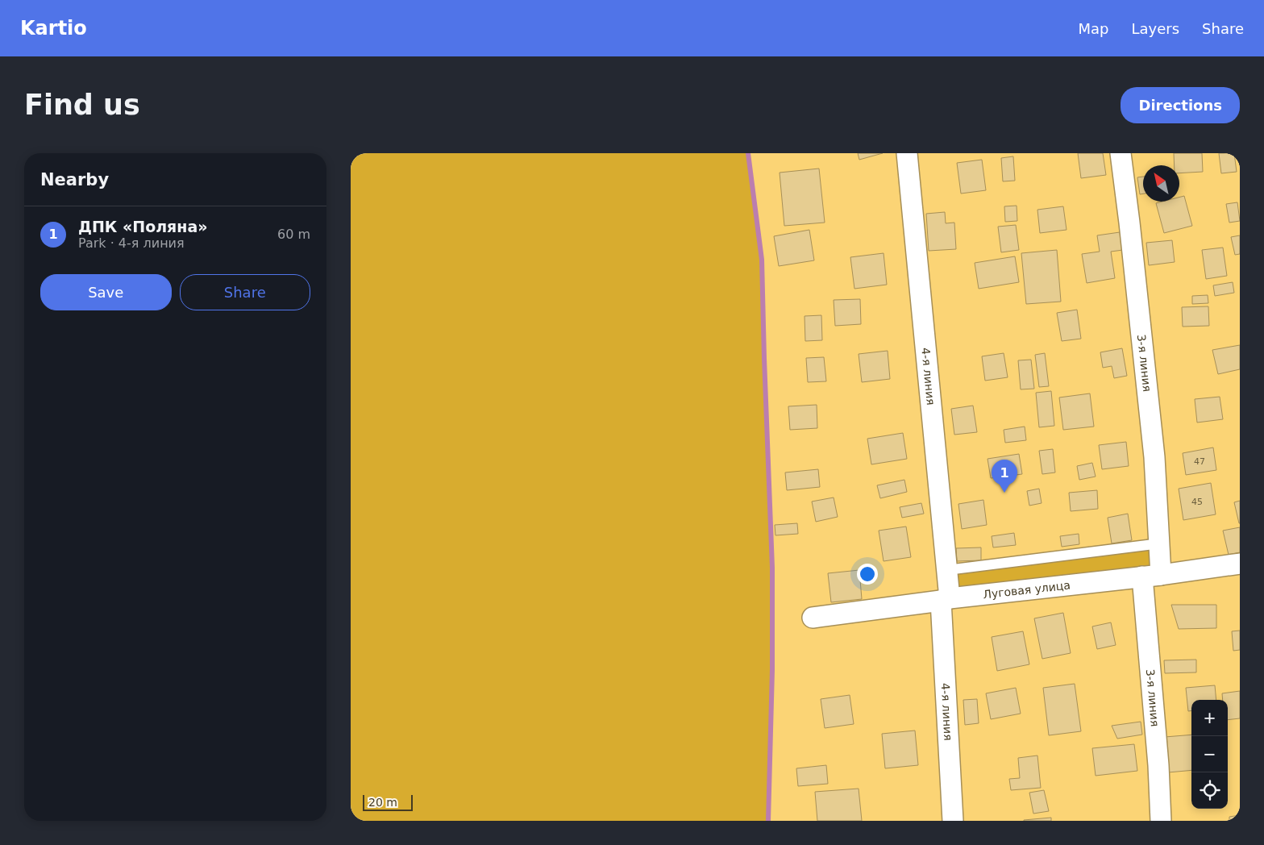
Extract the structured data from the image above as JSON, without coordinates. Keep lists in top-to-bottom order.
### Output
{
  "streets": {
    "street": ["3-я линия", "4-я линия", "Луговая улица"]
  },
  "crossings": [
    ["3-я линия", "Луговая улица"],
    ["4-я линия", "Луговая улица"]
  ],
  "house_numbers": ["47", "45"],
  "scale_bar": "20 m",
  "north": "top left",
  "page": {
    "header": "Kartio",
    "nav": ["Map", "Layers", "Share"],
    "buttons": [
      "Directions",
      ["Save", "Share"]
    ],
    "title": "Find us",
    "heading": "Nearby",
    "list": [
      {
        "mark": "1",
        "name": "ДПК «Поляна»",
        "note": "Park · 4-я линия",
        "value": "60 m"
      }
    ],
    "pins": "1",
    "map_buttons": ["+", "−"],
    "scale": "20 m"
  }
}
